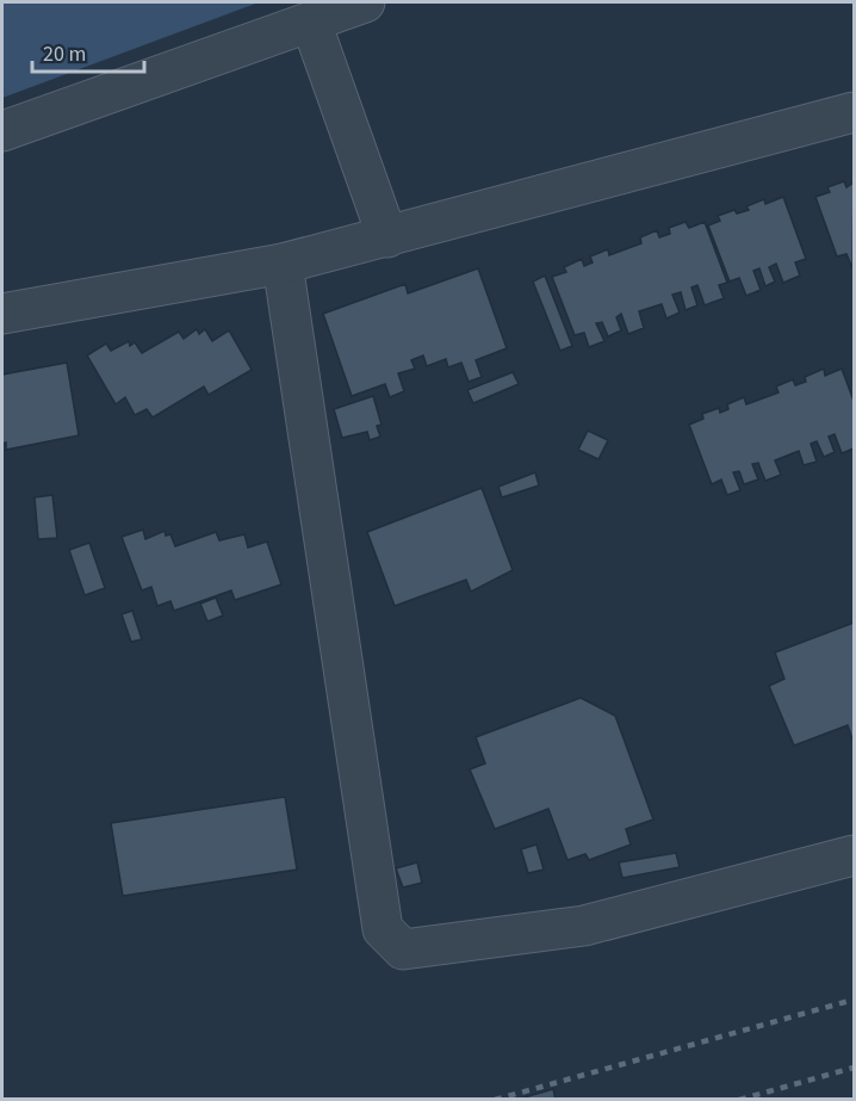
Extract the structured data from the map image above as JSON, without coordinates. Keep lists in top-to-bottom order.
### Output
{
  "scale_bar": "20 m"
}
